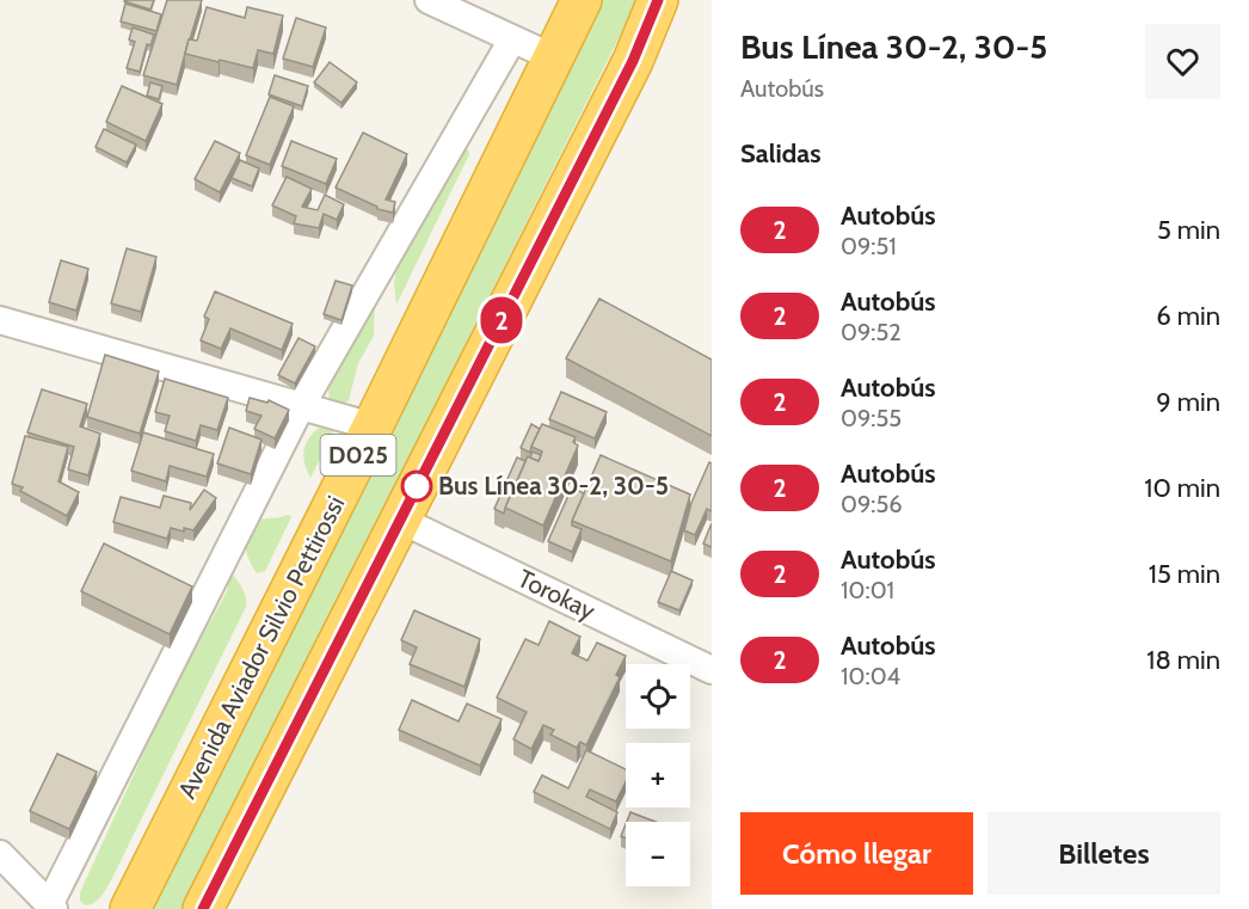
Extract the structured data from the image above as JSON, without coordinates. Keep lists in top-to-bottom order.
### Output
{
  "streets": {
    "highway": ["D025", "Avenida Aviador Silvio Pettirossi"],
    "street": ["Torokay"]
  },
  "crossings": [
    ["D025", "Torokay"]
  ],
  "places": ["Bus Línea 30-2, 30-5"],
  "lines": ["bus line 2"],
  "page": {
    "on_map": "2",
    "heading": [
      ["Bus Línea 30-2, 30-5", "Autobús"],
      "Salidas"
    ],
    "list": [
      {
        "mark": "2",
        "name": "Autobús",
        "note": "09:51",
        "value": "5 min"
      },
      {
        "mark": "2",
        "name": "Autobús",
        "note": "09:52",
        "value": "6 min"
      },
      {
        "mark": "2",
        "name": "Autobús",
        "note": "09:55",
        "value": "9 min"
      },
      {
        "mark": "2",
        "name": "Autobús",
        "note": "09:56",
        "value": "10 min"
      },
      {
        "mark": "2",
        "name": "Autobús",
        "note": "10:01",
        "value": "15 min"
      },
      {
        "mark": "2",
        "name": "Autobús",
        "note": "10:04",
        "value": "18 min"
      }
    ],
    "map_buttons": ["+", "−"],
    "buttons": ["Cómo llegar", "Billetes"]
  }
}
